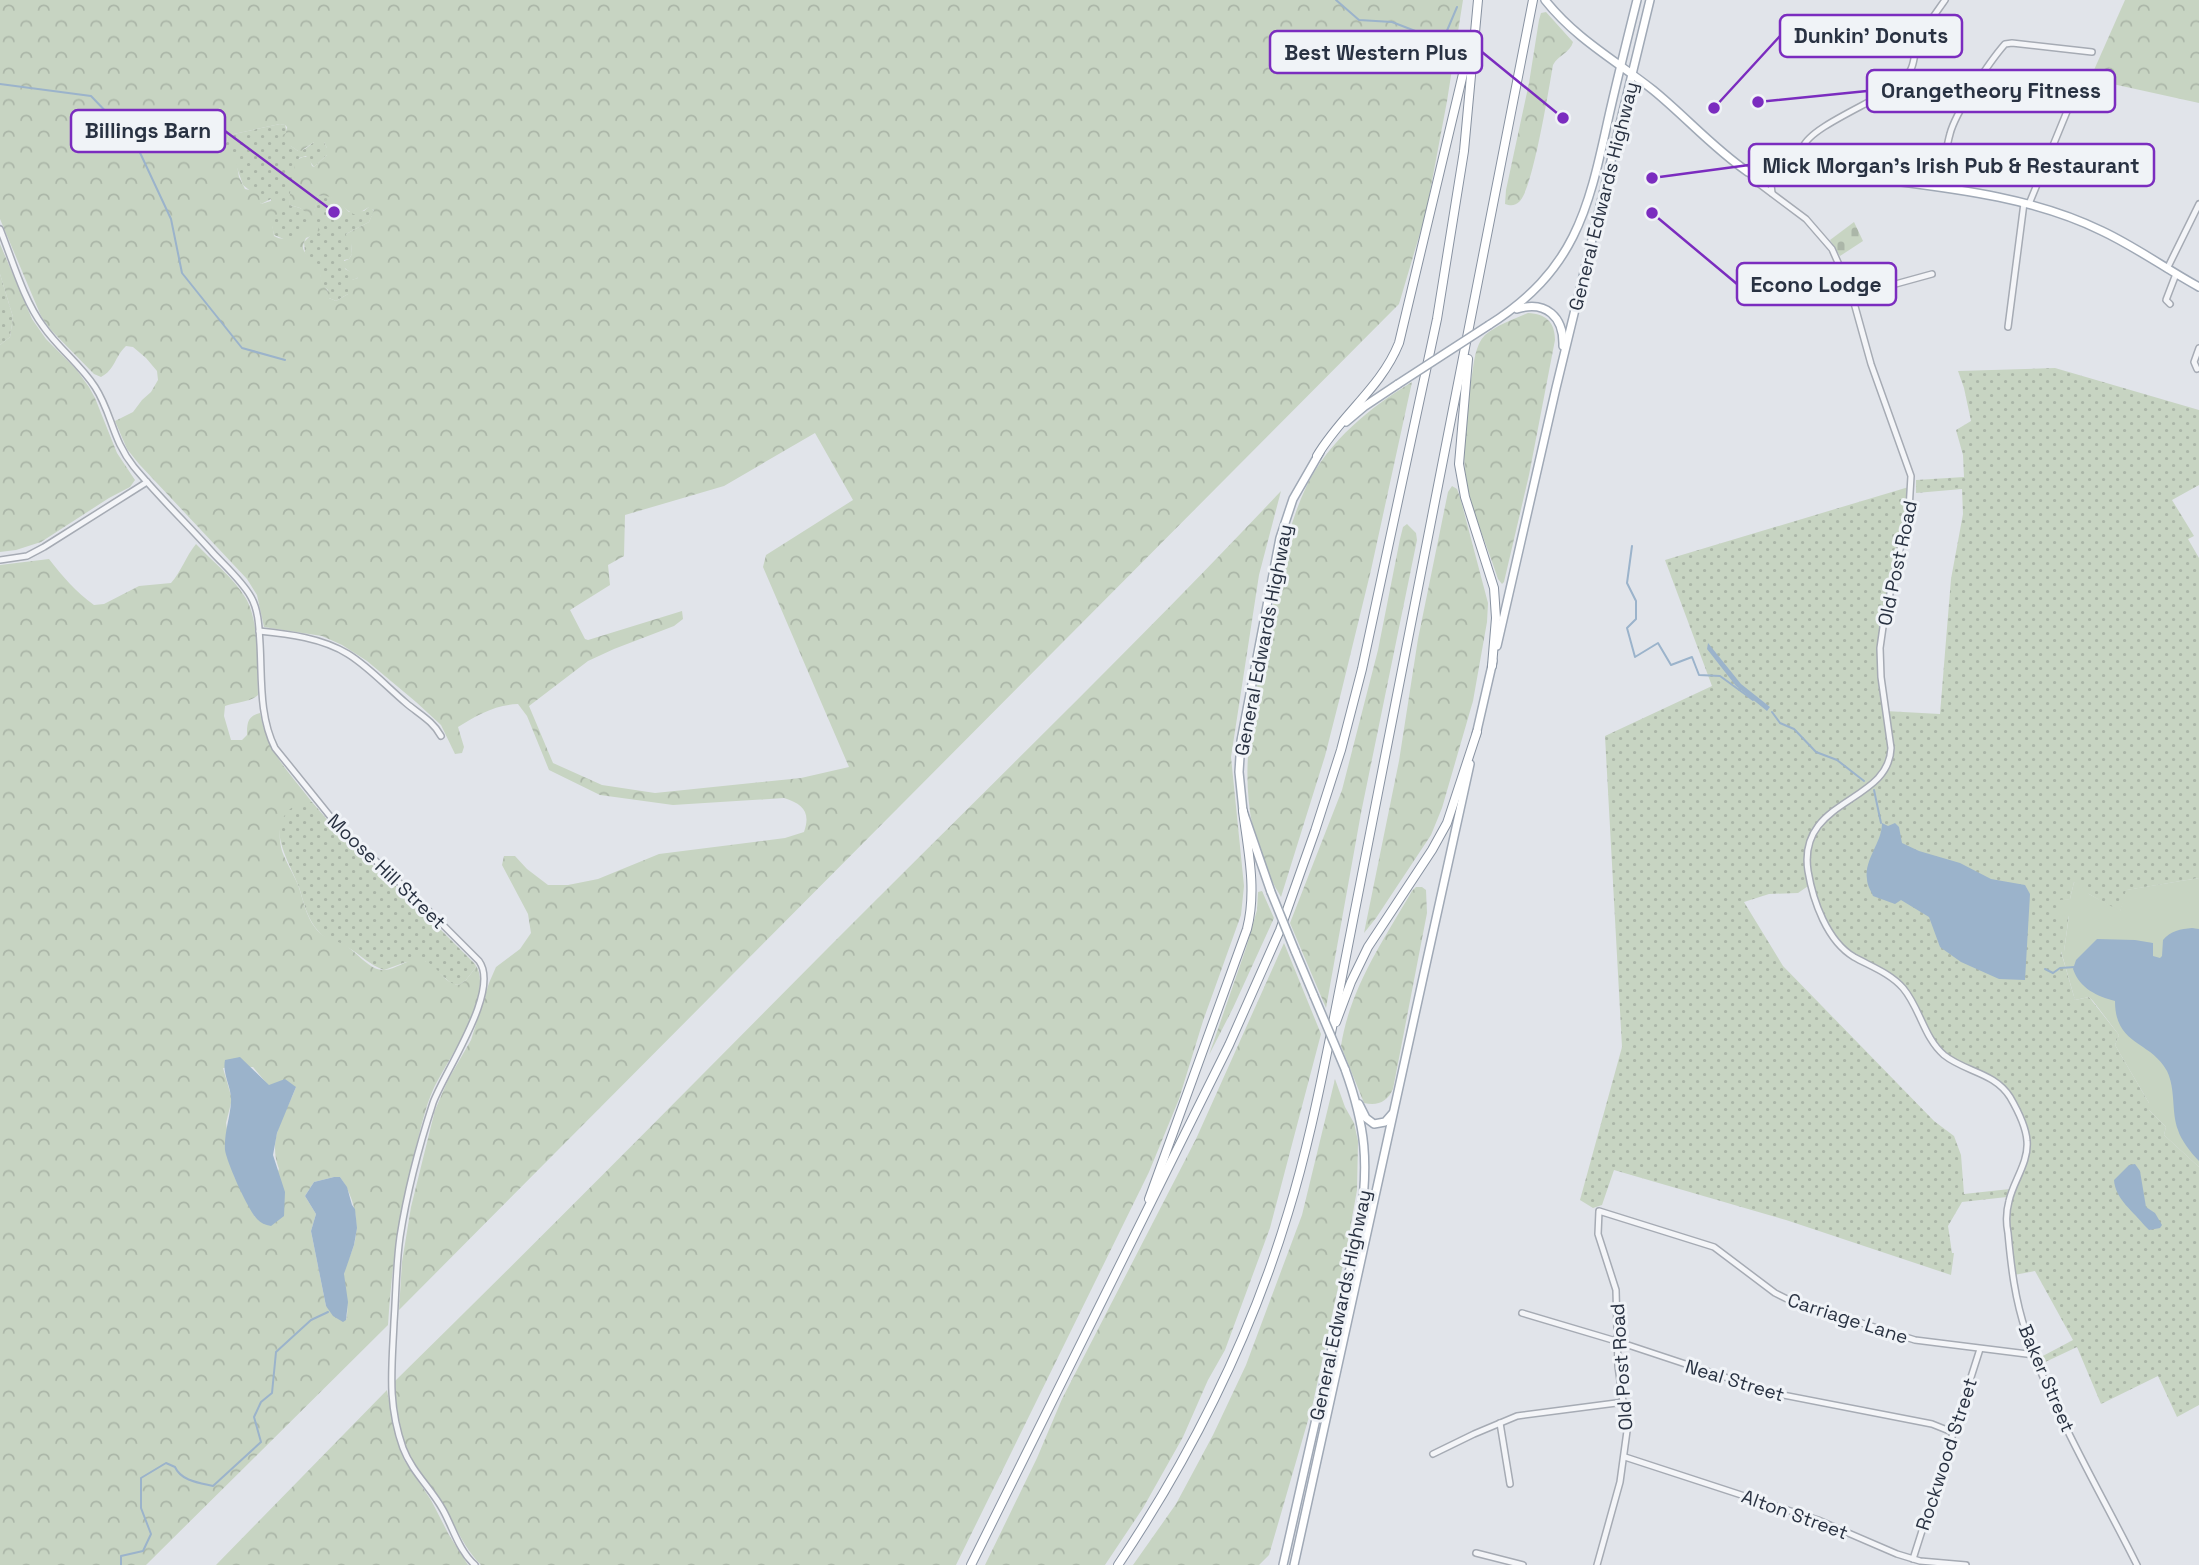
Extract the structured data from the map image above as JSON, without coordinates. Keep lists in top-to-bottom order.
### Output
{
  "streets": {
    "main road": ["General Edwards Highway", "Old Post Road"],
    "street": [
      "Moose Hill Street",
      "Carriage Lane",
      "Baker Street",
      "Neal Street",
      "Rockwood Street",
      "Alton Street"
    ]
  },
  "crossings": [
    ["General Edwards Highway", "Old Post Road"],
    ["Old Post Road", "Carriage Lane"],
    ["Old Post Road", "Baker Street"],
    ["Old Post Road", "Neal Street"],
    ["Old Post Road", "Alton Street"],
    ["Carriage Lane", "Baker Street"],
    ["Carriage Lane", "Rockwood Street"],
    ["Neal Street", "Rockwood Street"],
    ["Rockwood Street", "Alton Street"]
  ],
  "places": [
    "Orangetheory Fitness",
    "Dunkin' Donuts",
    "Best Western Plus",
    "Mick Morgan's Irish Pub & Restaurant",
    "Billings Barn",
    "Econo Lodge"
  ]
}
